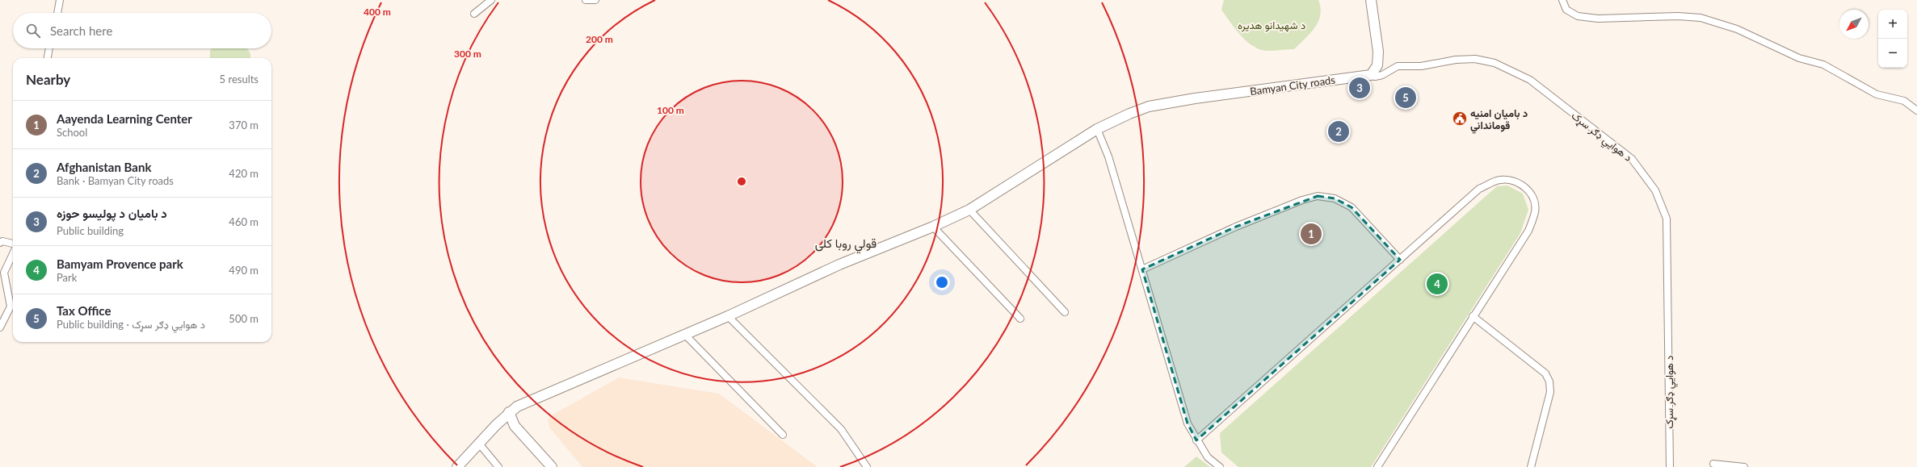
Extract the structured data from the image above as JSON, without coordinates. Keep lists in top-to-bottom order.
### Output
{
  "streets": {
    "street": ["Bamyan City roads", "د هوايي ډګر سړک"]
  },
  "crossings": [
    ["Bamyan City roads", "د هوايي ډګر سړک"]
  ],
  "districts": ["قولي روبا کلی"],
  "parks": ["د شهیدانو هدیره"],
  "places": {
    "public building": ["د بامیان امنیه قومانداني"]
  },
  "north": "bottom left",
  "page": {
    "map_buttons": ["+", "−"],
    "search": "Search here",
    "heading": ["Nearby", "5 results"],
    "pins": [
      "3",
      "5",
      "2",
      "1",
      "4"
    ],
    "list": [
      {
        "mark": "1",
        "name": "Aayenda Learning Center",
        "note": "School",
        "value": "370 m"
      },
      {
        "mark": "2",
        "name": "Afghanistan Bank",
        "note": "Bank · Bamyan City roads",
        "value": "420 m"
      },
      {
        "mark": "3",
        "name": "د بامیان د پولیسو حوزه",
        "note": "Public building",
        "value": "460 m"
      },
      {
        "mark": "4",
        "name": "Bamyam Provence park",
        "note": "Park",
        "value": "490 m"
      },
      {
        "mark": "5",
        "name": "Tax Office",
        "note": "Public building · د هوايي ډګر سړک",
        "value": "500 m"
      }
    ]
  },
  "rings": [
    "400 m",
    "200 m",
    "300 m",
    "100 m"
  ]
}
